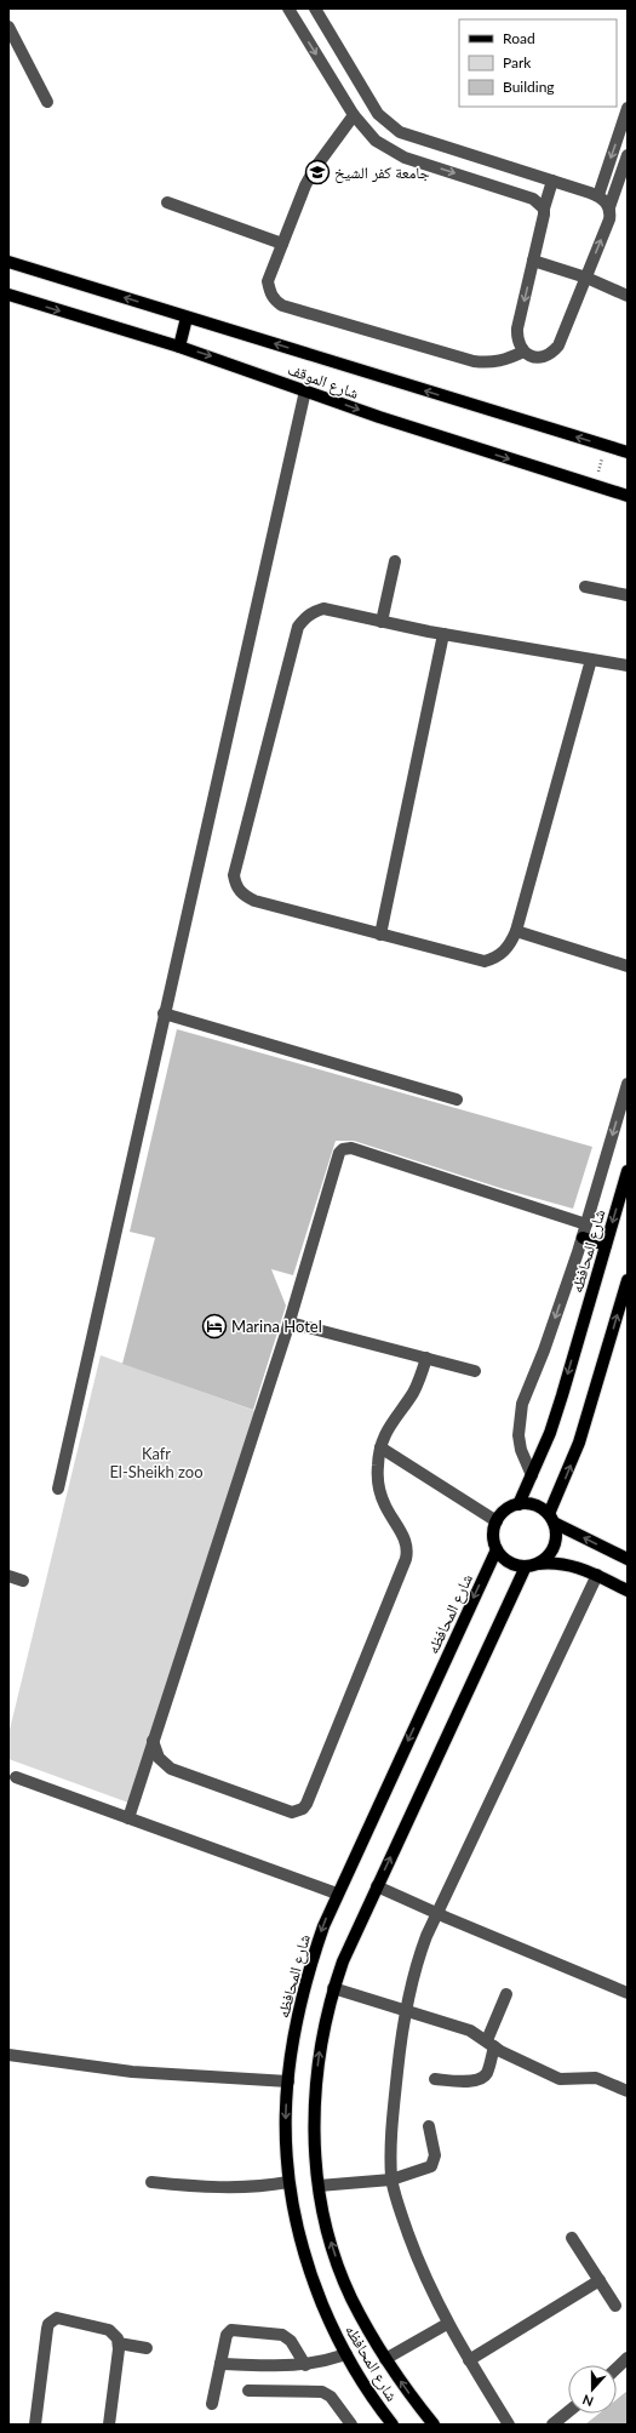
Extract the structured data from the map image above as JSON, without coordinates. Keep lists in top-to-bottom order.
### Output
{
  "streets": {
    "main road": ["شارع الموقف", "شارع المحافظه"]
  },
  "parks": ["Kafr El-Sheikh zoo"],
  "places": {
    "school or university": ["جامعة كفر الشيخ"],
    "hotel": ["Marina Hotel"]
  },
  "legend": ["Road", "Park", "Building"],
  "north": "bottom"
}
